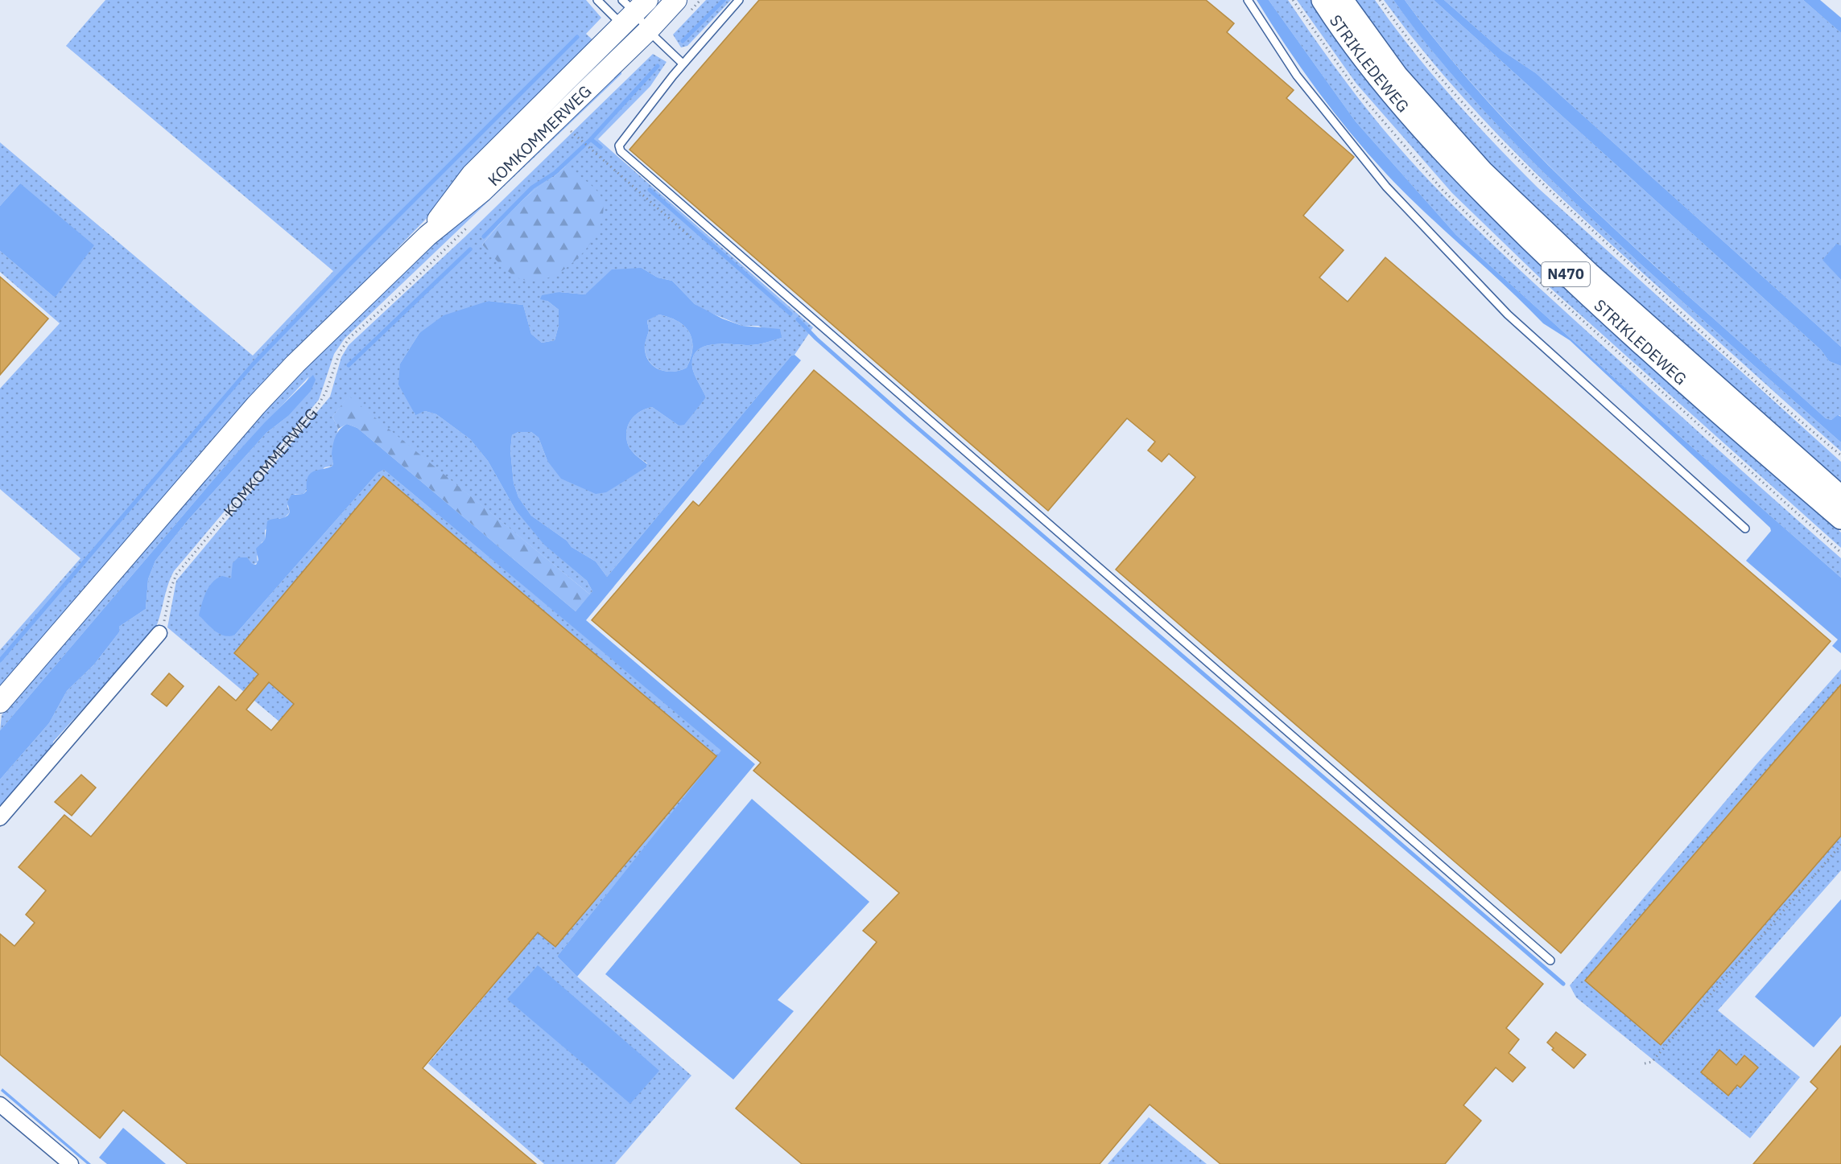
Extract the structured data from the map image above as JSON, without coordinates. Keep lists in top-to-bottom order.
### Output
{
  "streets": {
    "main road": ["STRIKLEDEWEG", "KOMKOMMERWEG", "N470"]
  }
}
